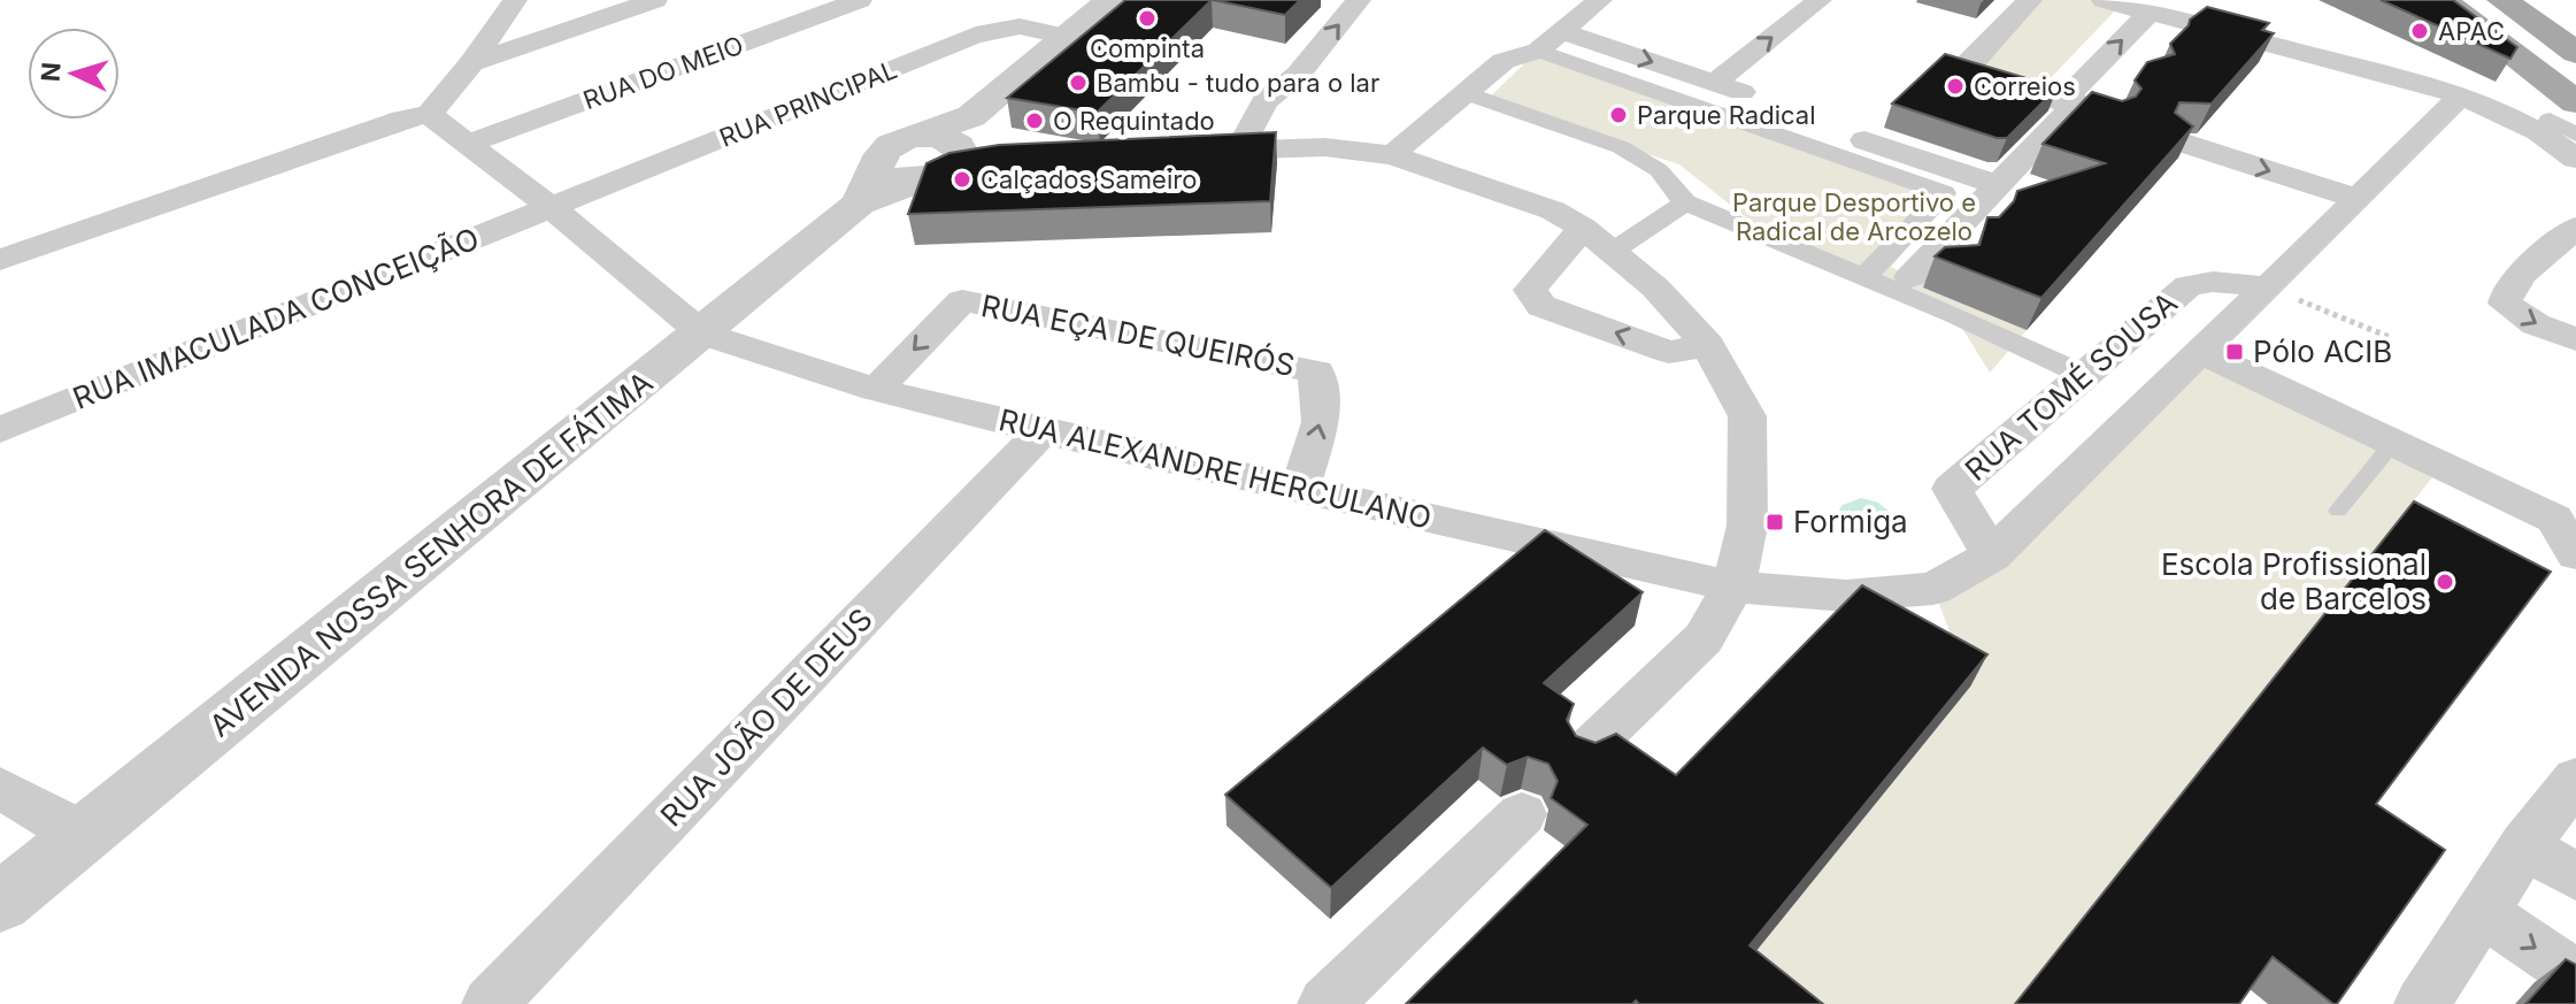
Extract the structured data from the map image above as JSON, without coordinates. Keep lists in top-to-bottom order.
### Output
{
  "streets": {
    "street": [
      "RUA DO MEIO",
      "RUA PRINCIPAL",
      "RUA IMACULADA CONCEIÇÃO",
      "RUA EÇA DE QUEIRÓS",
      "RUA TOMÉ SOUSA",
      "RUA ALEXANDRE HERCULANO",
      "AVENIDA NOSSA SENHORA DE FÁTIMA",
      "RUA JOÃO DE DEUS"
    ]
  },
  "crossings": [
    ["RUA PRINCIPAL", "RUA IMACULADA CONCEIÇÃO"],
    ["RUA PRINCIPAL", "AVENIDA NOSSA SENHORA DE FÁTIMA"],
    ["RUA EÇA DE QUEIRÓS", "RUA ALEXANDRE HERCULANO"],
    ["RUA TOMÉ SOUSA", "RUA ALEXANDRE HERCULANO"],
    ["RUA ALEXANDRE HERCULANO", "AVENIDA NOSSA SENHORA DE FÁTIMA"],
    ["RUA ALEXANDRE HERCULANO", "RUA JOÃO DE DEUS"]
  ],
  "parks": ["Parque Desportivo e Radical de Arcozelo"],
  "places": {
    "other": [
      "Compinta",
      "APAC",
      "Bambu - tudo para o lar",
      "Correios",
      "Parque Radical",
      "O Requintado",
      "Calçados Sameiro",
      "Escola Profissional de Barcelos"
    ],
    "transit": ["Pólo ACIB", "Formiga"]
  },
  "north": "left"
}
